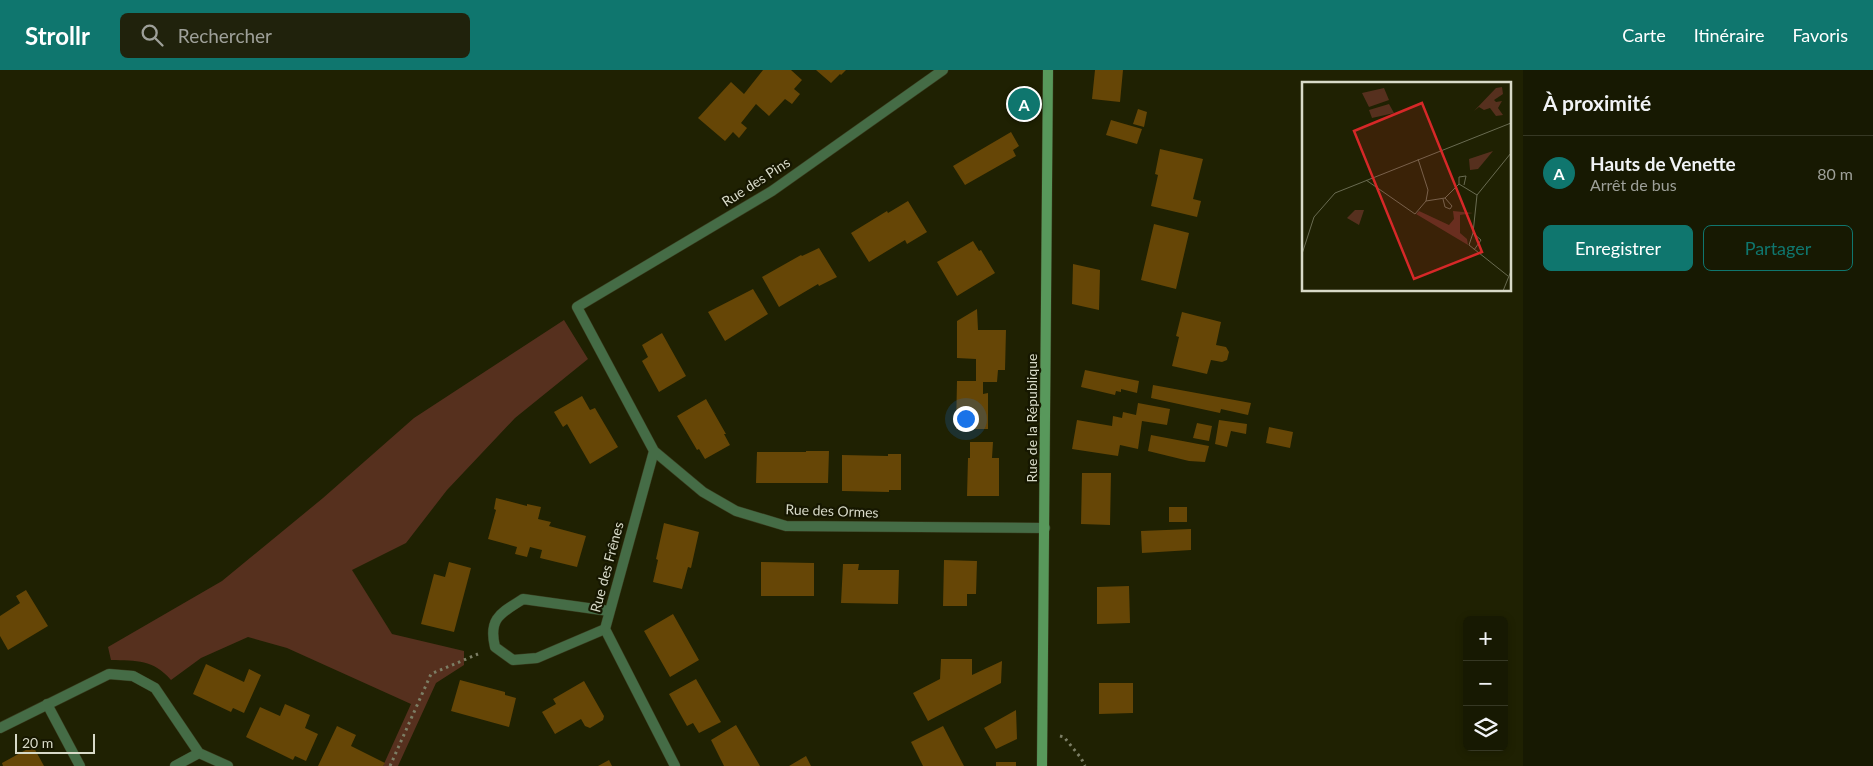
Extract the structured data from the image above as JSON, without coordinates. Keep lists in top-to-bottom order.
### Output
{
  "streets": {
    "street": [
      "Rue des Pins",
      "Rue de la République",
      "Rue des Ormes",
      "Rue des Frênes"
    ]
  },
  "crossings": [
    ["Rue des Pins", "Rue des Ormes"],
    ["Rue de la République", "Rue des Ormes"],
    ["Rue des Ormes", "Rue des Frênes"]
  ],
  "scale_bar": "20 m",
  "page": {
    "header": "Strollr",
    "search": "Rechercher",
    "nav": ["Carte", "Itinéraire", "Favoris"],
    "heading": "À proximité",
    "pins": "A",
    "list": [
      {
        "mark": "A",
        "name": "Hauts de Venette",
        "note": "Arrêt de bus",
        "value": "80 m"
      }
    ],
    "buttons": ["Enregistrer", "Partager"],
    "map_buttons": ["+", "−"],
    "scale": "20 m"
  }
}
